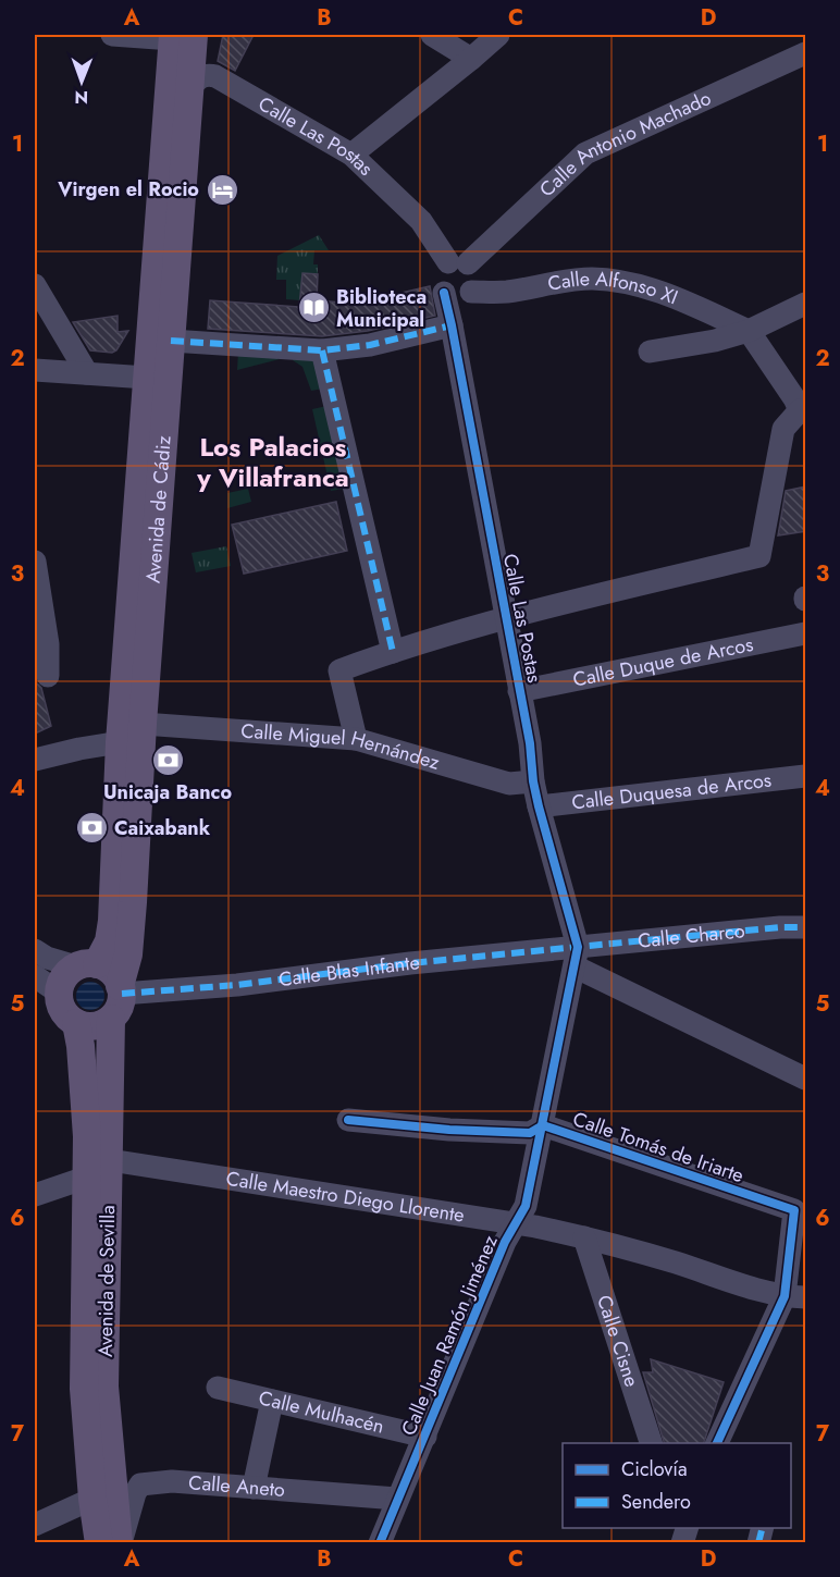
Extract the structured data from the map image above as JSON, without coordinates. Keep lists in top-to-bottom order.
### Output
{
  "streets": {
    "main road": ["Avenida de Cádiz", "Avenida de Sevilla"],
    "street": [
      "Calle Las Postas",
      "Calle Antonio Machado",
      "Calle Alfonso XI",
      "Calle Duque de Arcos",
      "Calle Miguel Hernández",
      "Calle Duquesa de Arcos",
      "Calle Charco",
      "Calle Blas Infante",
      "Calle Tomás de Iriarte",
      "Calle Maestro Diego Llorente",
      "Calle Juan Ramón Jiménez",
      "Calle Cisne",
      "Calle Mulhacén",
      "Calle Aneto"
    ]
  },
  "crossings": [
    ["Calle Las Postas", "Calle Antonio Machado"],
    ["Calle Las Postas", "Calle Alfonso XI"],
    ["Calle Las Postas", "Avenida de Cádiz"],
    ["Calle Las Postas", "Calle Duque de Arcos"],
    ["Calle Las Postas", "Calle Miguel Hernández"],
    ["Calle Las Postas", "Calle Duquesa de Arcos"],
    ["Calle Las Postas", "Calle Charco"],
    ["Calle Las Postas", "Calle Blas Infante"],
    ["Calle Las Postas", "Calle Juan Ramón Jiménez"],
    ["Calle Antonio Machado", "Calle Alfonso XI"],
    ["Avenida de Cádiz", "Calle Miguel Hernández"],
    ["Avenida de Cádiz", "Calle Blas Infante"],
    ["Avenida de Cádiz", "Avenida de Sevilla"],
    ["Calle Charco", "Calle Blas Infante"],
    ["Calle Charco", "Calle Juan Ramón Jiménez"],
    ["Calle Blas Infante", "Avenida de Sevilla"],
    ["Calle Blas Infante", "Calle Juan Ramón Jiménez"],
    ["Calle Tomás de Iriarte", "Calle Maestro Diego Llorente"],
    ["Calle Tomás de Iriarte", "Calle Juan Ramón Jiménez"],
    ["Calle Maestro Diego Llorente", "Avenida de Sevilla"],
    ["Calle Maestro Diego Llorente", "Calle Juan Ramón Jiménez"],
    ["Calle Maestro Diego Llorente", "Calle Cisne"],
    ["Avenida de Sevilla", "Calle Aneto"],
    ["Calle Juan Ramón Jiménez", "Calle Mulhacén"],
    ["Calle Juan Ramón Jiménez", "Calle Aneto"]
  ],
  "districts": ["Los Palacios y Villafranca"],
  "places": {
    "hotel": ["Virgen el Rocio"],
    "library": ["Biblioteca Municipal"],
    "bank": ["Unicaja Banco", "Caixabank"]
  },
  "legend": ["Ciclovía", "Sendero"],
  "north": "bottom",
  "grid": {
    "columns": [
      "A",
      "B",
      "C",
      "D"
    ],
    "rows": [
      "1",
      "2",
      "3",
      "4",
      "5",
      "6",
      "7"
    ]
  }
}
